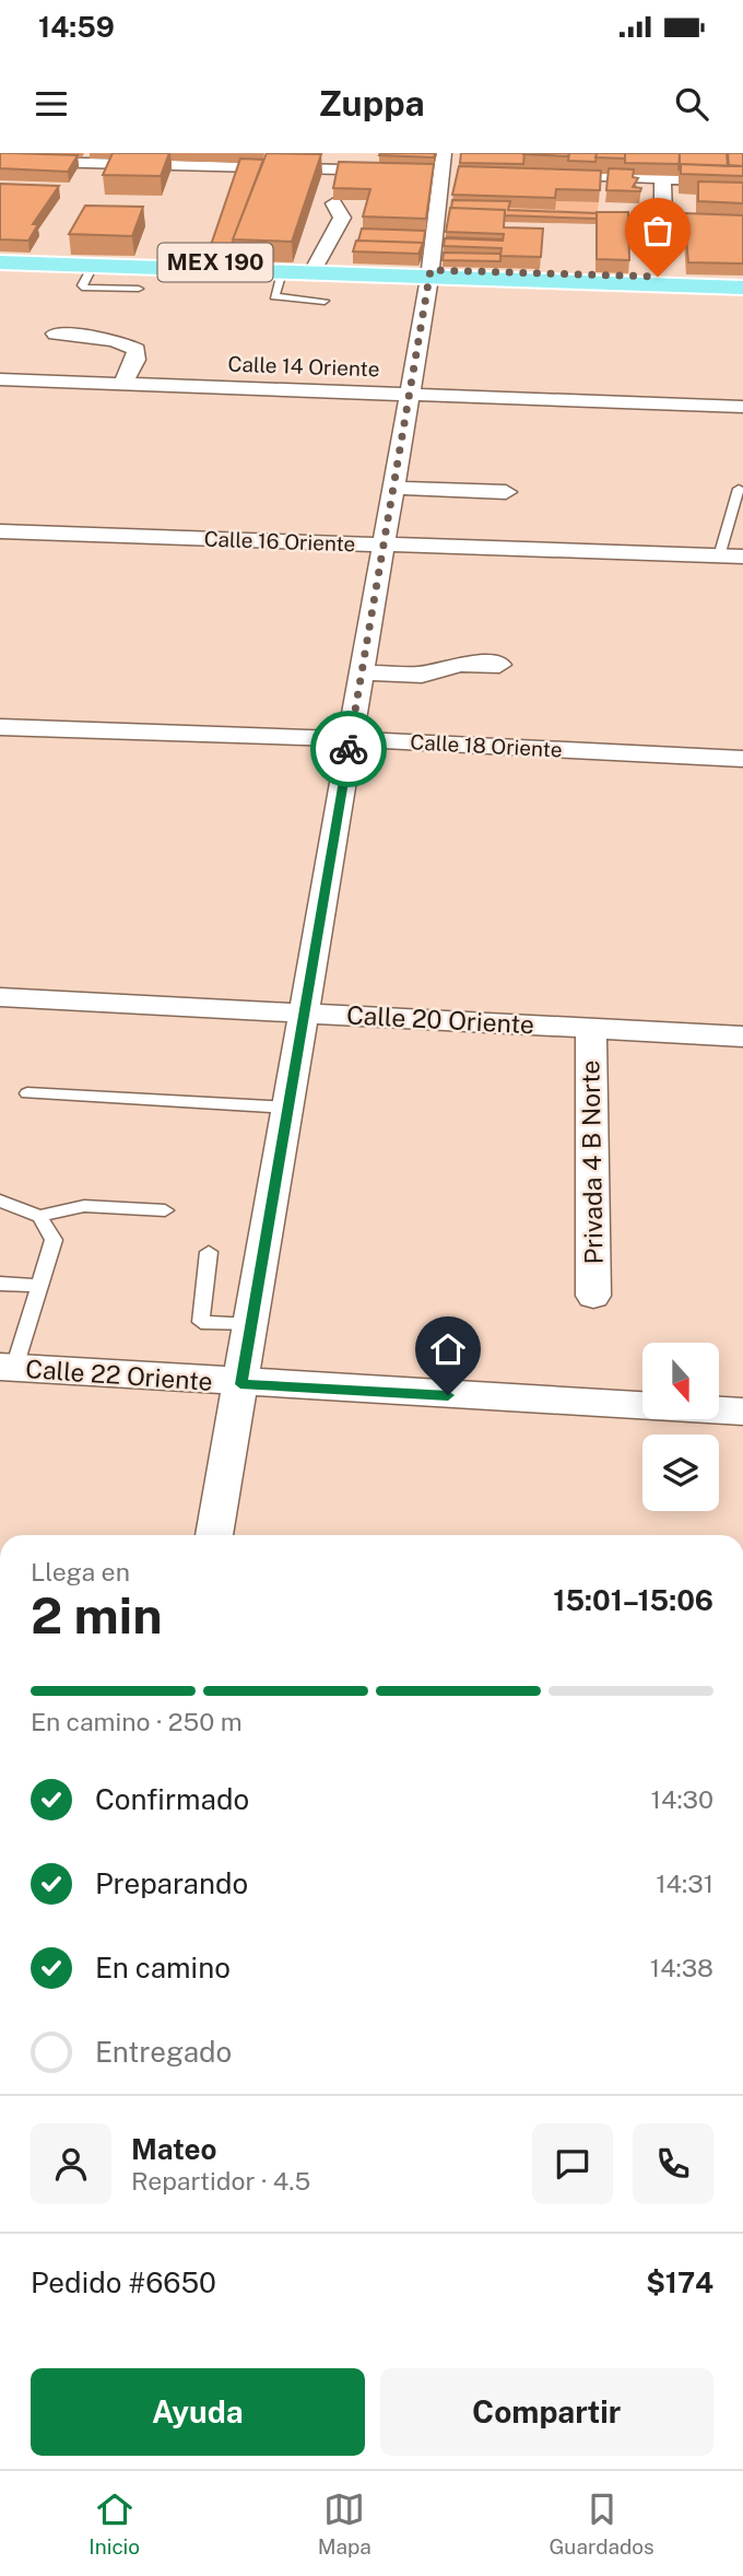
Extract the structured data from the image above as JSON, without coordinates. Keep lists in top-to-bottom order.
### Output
{
  "streets": {
    "main road": ["MEX 190"],
    "street": [
      "Calle 14 Oriente",
      "Calle 16 Oriente",
      "Calle 18 Oriente",
      "Calle 20 Oriente",
      "Privada 4 B Norte",
      "Calle 22 Oriente"
    ]
  },
  "crossings": [
    ["Calle 20 Oriente", "Privada 4 B Norte"]
  ],
  "north": "bottom",
  "page": {
    "status": "14:59",
    "header": "Zuppa",
    "heading": ["2 min", "Llega en", "15:01–15:06"],
    "panel": [
      "Mateo",
      "Repartidor · 4.5",
      "Pedido #6650",
      "$174"
    ],
    "bar": "En camino · 250 m",
    "list": [
      ["Confirmado", "14:30"],
      ["Preparando", "14:31"],
      ["En camino", "14:38"],
      "Entregado"
    ],
    "buttons": ["Ayuda", "Compartir"],
    "tabs": ["Inicio", "Mapa", "Guardados"]
  }
}
